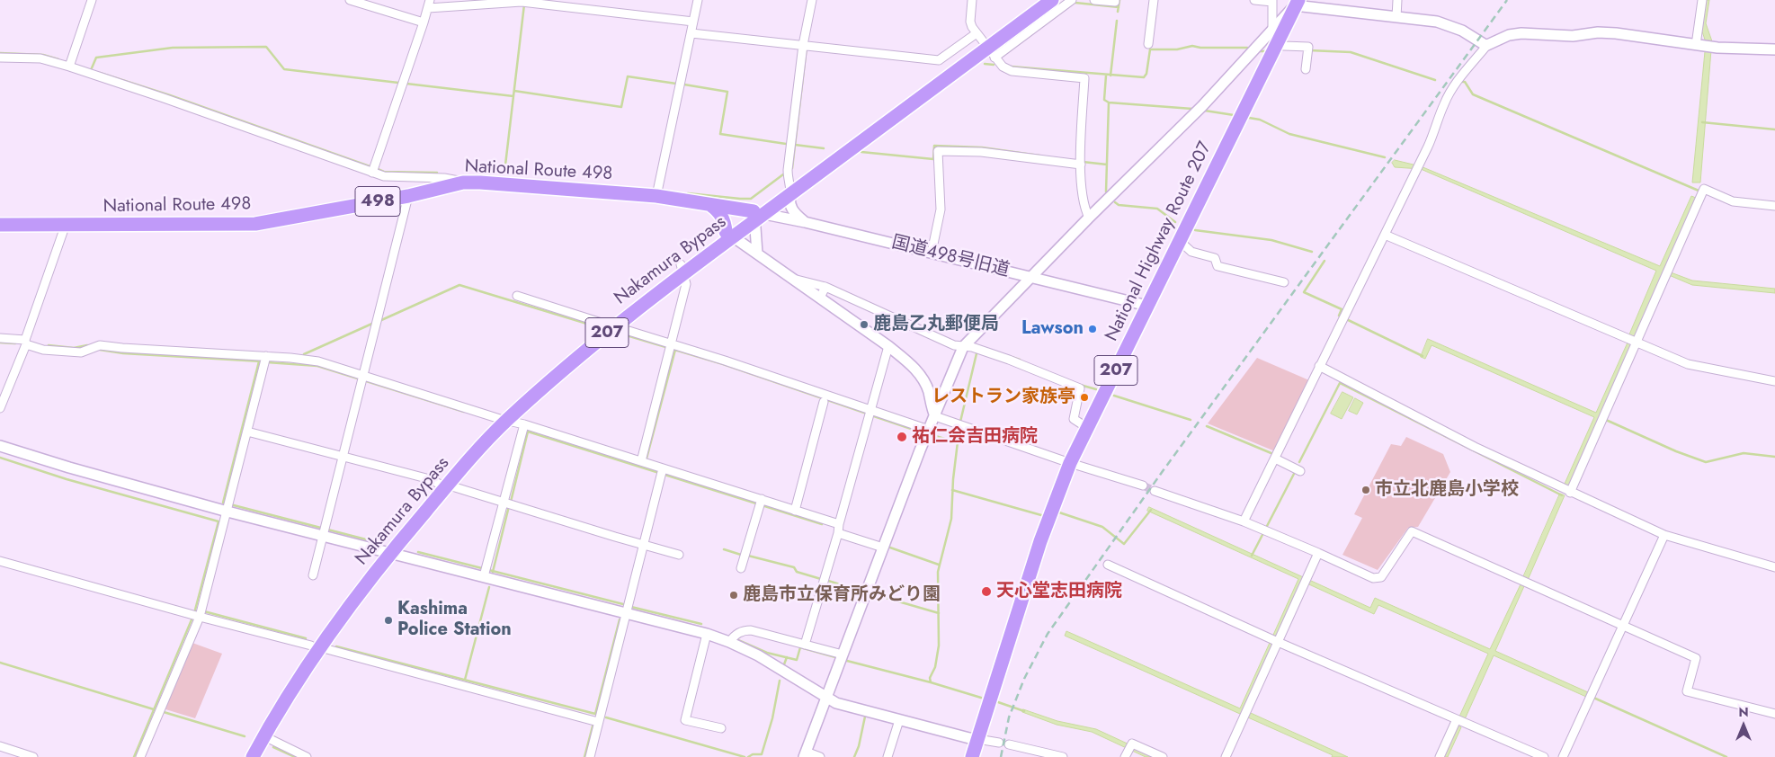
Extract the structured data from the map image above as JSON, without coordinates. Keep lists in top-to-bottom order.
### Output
{
  "streets": {
    "highway": [
      "National Route 498",
      "498",
      "National Highway Route 207",
      "Nakamura Bypass",
      "207"
    ],
    "street": ["国道498号旧道"]
  },
  "crossings": [
    ["National Route 498", "国道498号旧道"],
    ["National Route 498", "Nakamura Bypass"],
    ["National Highway Route 207", "国道498号旧道"],
    ["国道498号旧道", "Nakamura Bypass"]
  ],
  "places": [
    "鹿島乙丸郵便局",
    "Lawson",
    "レストラン家族亭",
    "祐仁会吉田病院",
    "市立北鹿島小学校",
    "天心堂志田病院",
    "鹿島市立保育所みどり園",
    "Kashima Police Station"
  ],
  "north": "top"
}
